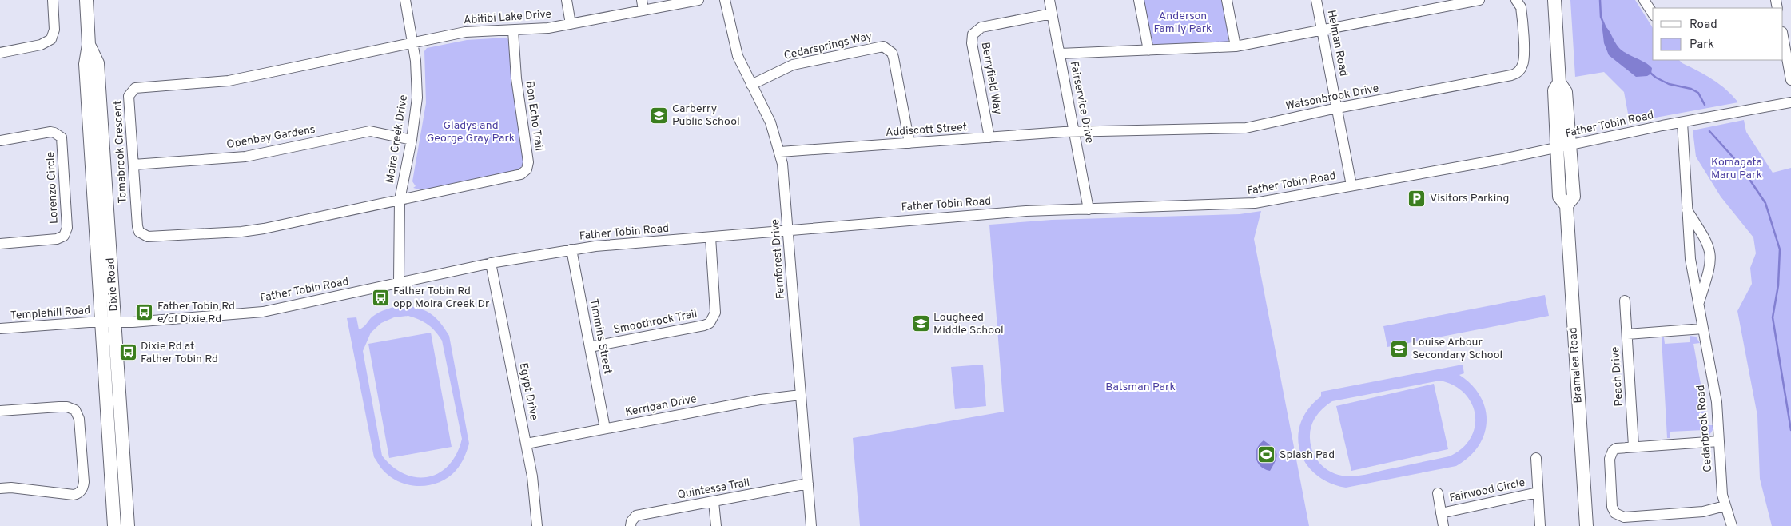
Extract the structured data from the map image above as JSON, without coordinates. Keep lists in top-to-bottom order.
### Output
{
  "streets": {
    "main road": ["Dixie Road", "Bramalea Road"],
    "street": [
      "Abitibi Lake Drive",
      "Helman Road",
      "Cedarsprings Way",
      "Berryfield Way",
      "Watsonbrook Drive",
      "Fairservice Drive",
      "Bon Echo Trail",
      "Father Tobin Road",
      "Addiscott Street",
      "Openbay Gardens",
      "Moira Creek Drive",
      "Tomabrook Crescent",
      "Lorenzo Circle",
      "Fernforest Drive",
      "Templehill Road",
      "Smoothrock Trail",
      "Timmins Street",
      "Peach Drive",
      "Egypt Drive",
      "Kerrigan Drive",
      "Cedarbrook Road",
      "Quintessa Trail",
      "Fairwood Circle"
    ]
  },
  "crossings": [
    ["Abitibi Lake Drive", "Bon Echo Trail"],
    ["Abitibi Lake Drive", "Moira Creek Drive"],
    ["Abitibi Lake Drive", "Tomabrook Crescent"],
    ["Helman Road", "Watsonbrook Drive"],
    ["Helman Road", "Father Tobin Road"],
    ["Cedarsprings Way", "Addiscott Street"],
    ["Cedarsprings Way", "Fernforest Drive"],
    ["Berryfield Way", "Fairservice Drive"],
    ["Berryfield Way", "Addiscott Street"],
    ["Watsonbrook Drive", "Fairservice Drive"],
    ["Watsonbrook Drive", "Addiscott Street"],
    ["Fairservice Drive", "Father Tobin Road"],
    ["Fairservice Drive", "Addiscott Street"],
    ["Bon Echo Trail", "Moira Creek Drive"],
    ["Bon Echo Trail", "Tomabrook Crescent"],
    ["Father Tobin Road", "Moira Creek Drive"],
    ["Father Tobin Road", "Fernforest Drive"],
    ["Father Tobin Road", "Dixie Road"],
    ["Father Tobin Road", "Templehill Road"],
    ["Father Tobin Road", "Smoothrock Trail"],
    ["Father Tobin Road", "Timmins Street"],
    ["Father Tobin Road", "Bramalea Road"],
    ["Father Tobin Road", "Egypt Drive"],
    ["Father Tobin Road", "Cedarbrook Road"],
    ["Addiscott Street", "Fernforest Drive"],
    ["Openbay Gardens", "Moira Creek Drive"],
    ["Openbay Gardens", "Tomabrook Crescent"],
    ["Moira Creek Drive", "Tomabrook Crescent"],
    ["Fernforest Drive", "Kerrigan Drive"],
    ["Fernforest Drive", "Quintessa Trail"],
    ["Dixie Road", "Templehill Road"],
    ["Smoothrock Trail", "Timmins Street"],
    ["Timmins Street", "Kerrigan Drive"],
    ["Peach Drive", "Cedarbrook Road"],
    ["Egypt Drive", "Kerrigan Drive"]
  ],
  "parks": [
    "Anderson Family Park",
    "Gladys and George Gray Park",
    "Komagata Maru Park",
    "Batsman Park"
  ],
  "places": {
    "school or university": ["Carberry Public School", "Lougheed Middle School", "Louise Arbour Secondary School"],
    "parking": ["Visitors Parking"],
    "bus stop": ["Father Tobin Rd opp Moira Creek Dr", "Father Tobin Rd e/of Dixie Rd", "Dixie Rd at Father Tobin Rd"],
    "sports": ["Splash Pad"]
  },
  "legend": ["Road", "Park"]
}
